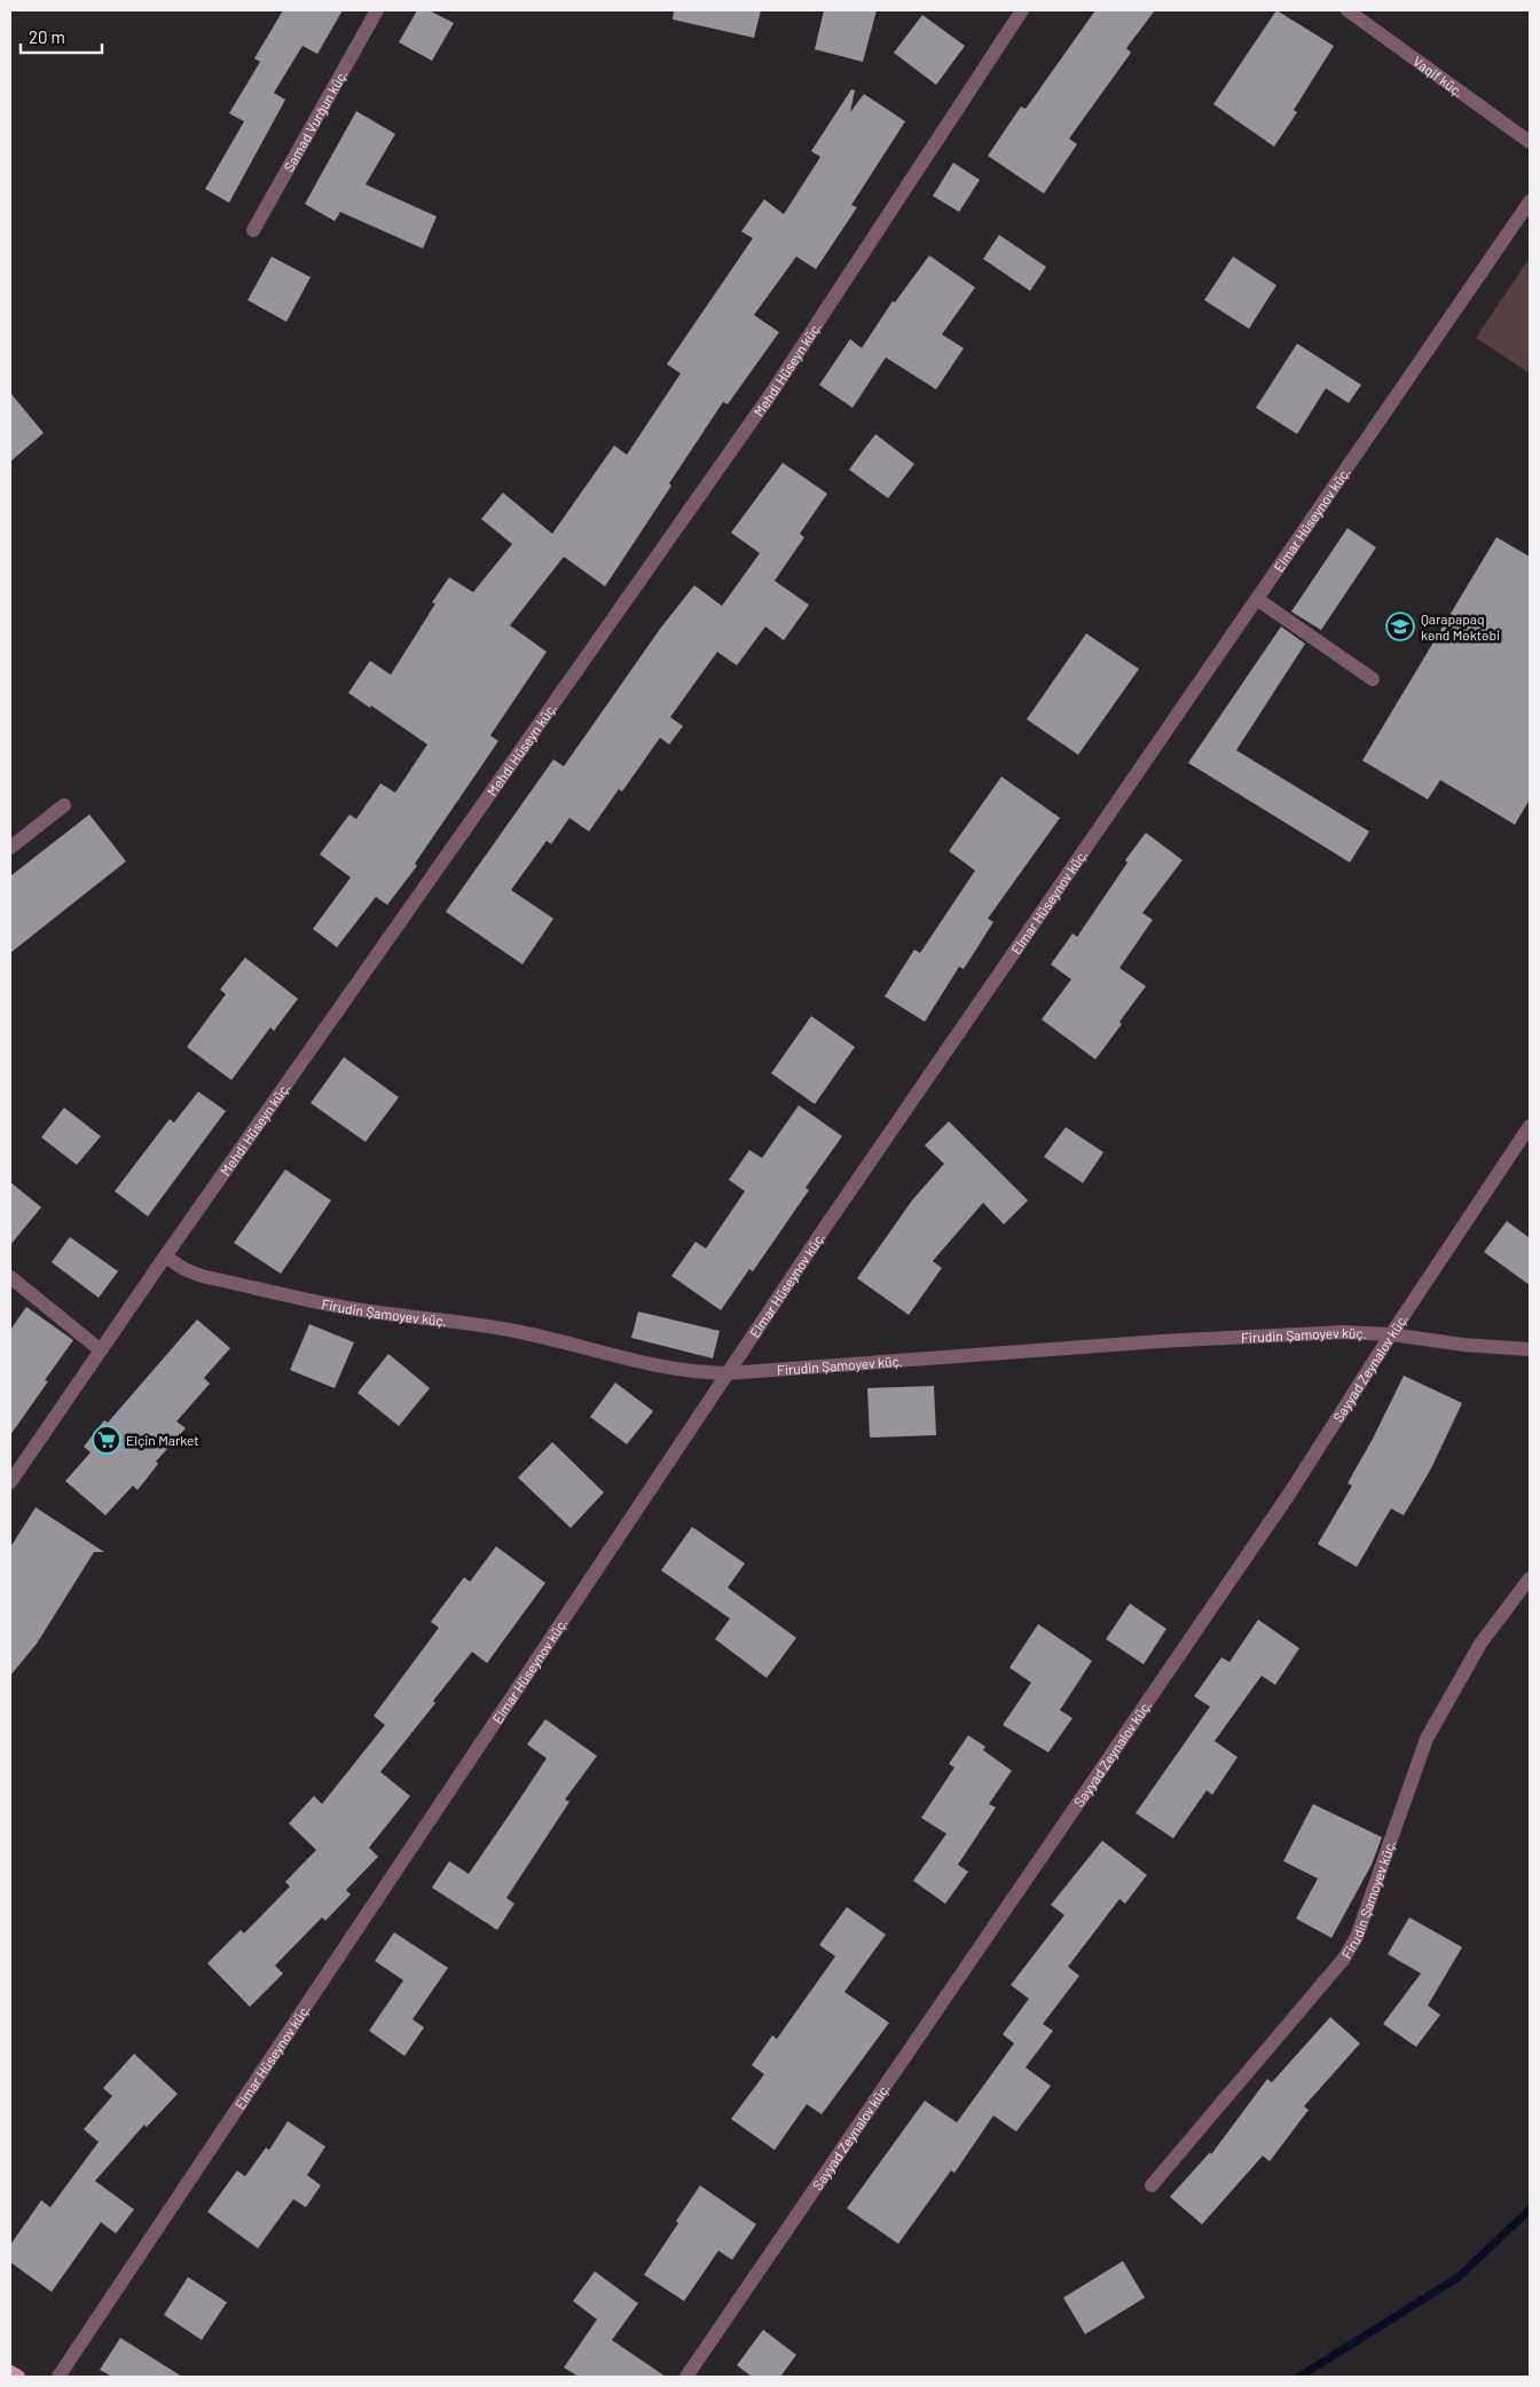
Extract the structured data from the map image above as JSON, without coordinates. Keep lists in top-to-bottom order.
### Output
{
  "streets": {
    "street": [
      "Vaqif küç.",
      "Səməd Vurğun küç.",
      "Mehdi Hüseyn küç.",
      "Elmar Hüseynov küç.",
      "Firudin Şamoyev küç.",
      "Səyyad Zeynalov küç."
    ]
  },
  "crossings": [
    ["Mehdi Hüseyn küç.", "Firudin Şamoyev küç."],
    ["Elmar Hüseynov küç.", "Firudin Şamoyev küç."],
    ["Firudin Şamoyev küç.", "Səyyad Zeynalov küç."]
  ],
  "places": {
    "school or university": ["Qarapapaq kənd Məktəbi"],
    "supermarket": ["Elçin Market"]
  },
  "scale_bar": "20 m"
}
